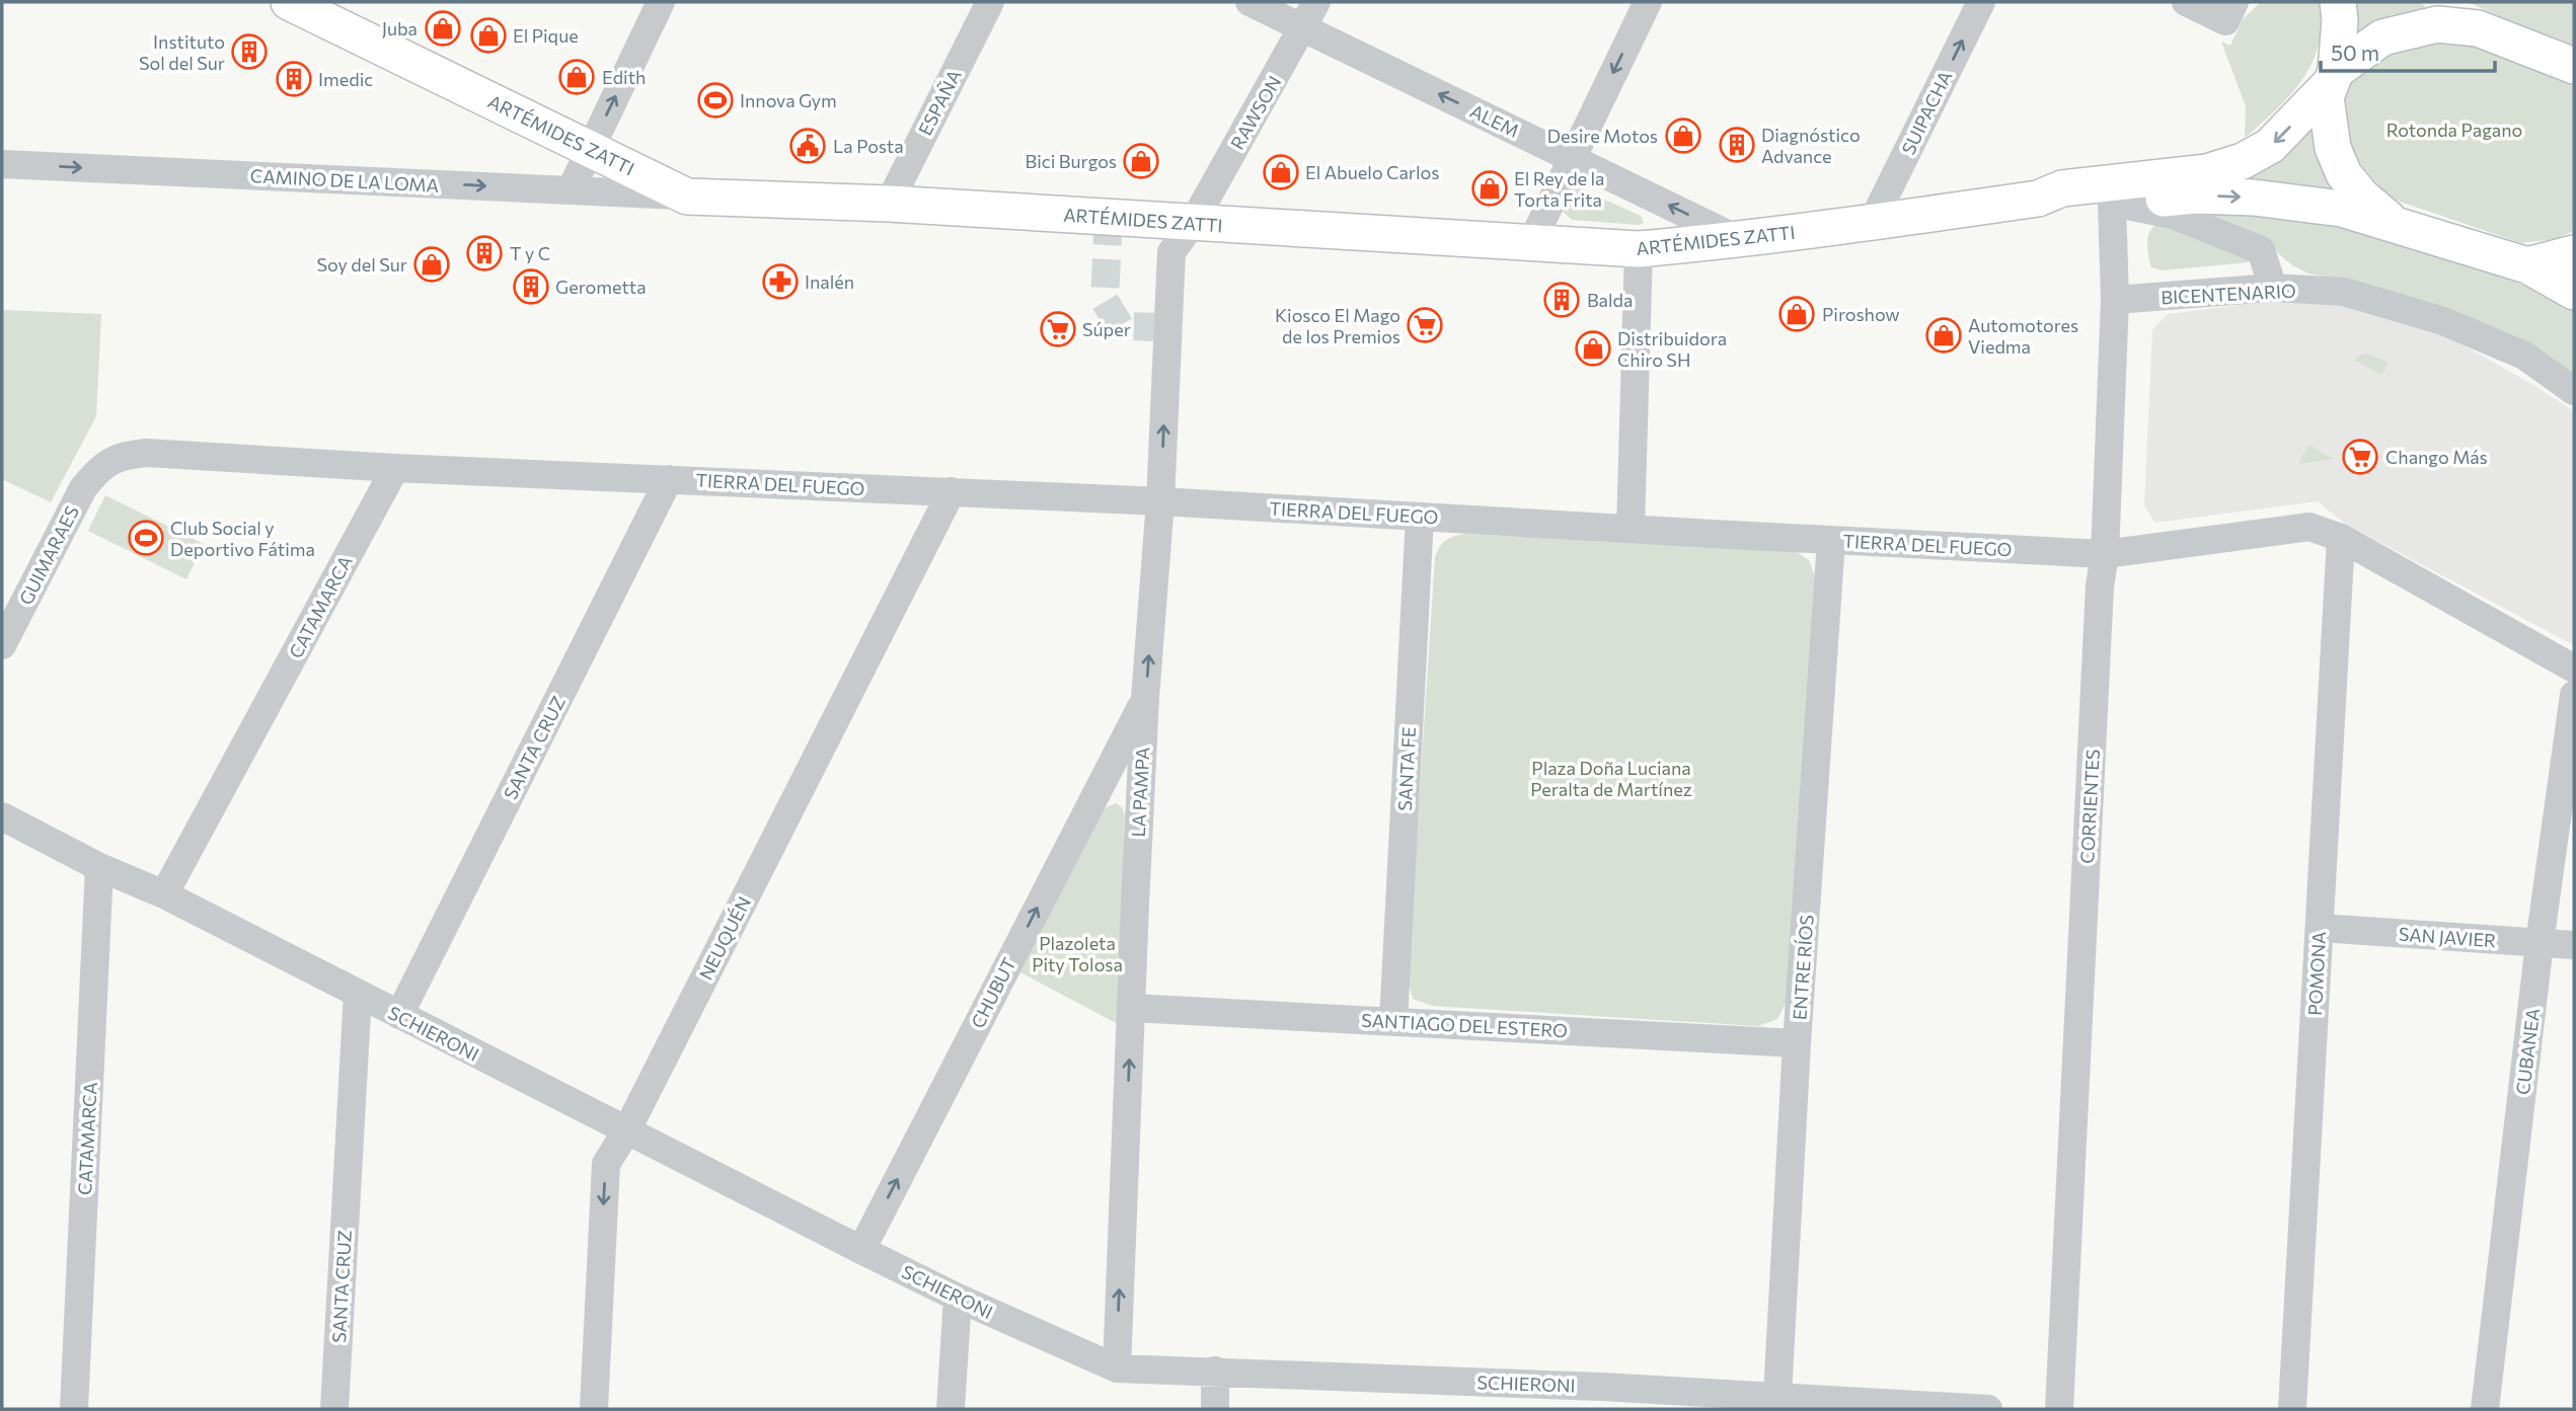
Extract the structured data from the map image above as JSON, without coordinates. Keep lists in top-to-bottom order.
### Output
{
  "streets": {
    "main road": ["ARTÉMIDES ZATTI"],
    "street": [
      "ESPAÑA",
      "RAWSON",
      "SUIPACHA",
      "ALEM",
      "CAMINO DE LA LOMA",
      "BICENTENARIO",
      "TIERRA DEL FUEGO",
      "GUIMARAES",
      "CATAMARCA",
      "SANTA CRUZ",
      "SANTA FE",
      "LA PAMPA",
      "CORRIENTES",
      "SAN JAVIER",
      "NEUQUÉN",
      "ENTRE RÍOS",
      "POMONA",
      "CHUBUT",
      "SANTIAGO DEL ESTERO",
      "SCHIERONI",
      "CUBANEA"
    ]
  },
  "crossings": [
    ["ESPAÑA", "ARTÉMIDES ZATTI"],
    ["RAWSON", "ALEM"],
    ["RAWSON", "ARTÉMIDES ZATTI"],
    ["RAWSON", "LA PAMPA"],
    ["SUIPACHA", "ARTÉMIDES ZATTI"],
    ["ALEM", "ARTÉMIDES ZATTI"],
    ["ARTÉMIDES ZATTI", "CAMINO DE LA LOMA"],
    ["ARTÉMIDES ZATTI", "LA PAMPA"],
    ["ARTÉMIDES ZATTI", "CORRIENTES"],
    ["BICENTENARIO", "CORRIENTES"],
    ["TIERRA DEL FUEGO", "GUIMARAES"],
    ["TIERRA DEL FUEGO", "CATAMARCA"],
    ["TIERRA DEL FUEGO", "SANTA CRUZ"],
    ["TIERRA DEL FUEGO", "SANTA FE"],
    ["TIERRA DEL FUEGO", "LA PAMPA"],
    ["TIERRA DEL FUEGO", "CORRIENTES"],
    ["TIERRA DEL FUEGO", "NEUQUÉN"],
    ["TIERRA DEL FUEGO", "ENTRE RÍOS"],
    ["TIERRA DEL FUEGO", "POMONA"],
    ["CATAMARCA", "SCHIERONI"],
    ["SANTA CRUZ", "SCHIERONI"],
    ["SANTA FE", "SANTIAGO DEL ESTERO"],
    ["LA PAMPA", "CHUBUT"],
    ["LA PAMPA", "SANTIAGO DEL ESTERO"],
    ["LA PAMPA", "SCHIERONI"],
    ["SAN JAVIER", "POMONA"],
    ["SAN JAVIER", "CUBANEA"],
    ["NEUQUÉN", "SCHIERONI"],
    ["ENTRE RÍOS", "SANTIAGO DEL ESTERO"],
    ["ENTRE RÍOS", "SCHIERONI"],
    ["CHUBUT", "SCHIERONI"]
  ],
  "one_way": [
    "SUIPACHA",
    "ALEM",
    "CAMINO DE LA LOMA",
    "LA PAMPA",
    "CHUBUT"
  ],
  "parks": ["Rotonda Pagano", "Plaza Doña Luciana Peralta de Martínez", "Plazoleta Pity Tolosa"],
  "places": {
    "shop": [
      "Juba",
      "El Pique",
      "Edith",
      "Desire Motos",
      "Bici Burgos",
      "El Abuelo Carlos",
      "El Rey de la Torta Frita",
      "Soy del Sur",
      "Piroshow",
      "Automotores Viedma",
      "Distribuidora Chiro SH"
    ],
    "building": [
      "Instituto Sol del Sur",
      "Imedic",
      "Diagnóstico Advance",
      "T y C",
      "Gerometta",
      "Balda"
    ],
    "sports": ["Innova Gym", "Club Social y Deportivo Fátima"],
    "public building": ["La Posta"],
    "pharmacy": ["Inalén"],
    "supermarket": ["Kiosco El Mago de los Premios", "Súper", "Chango Más"]
  },
  "scale_bar": "50 m"
}
